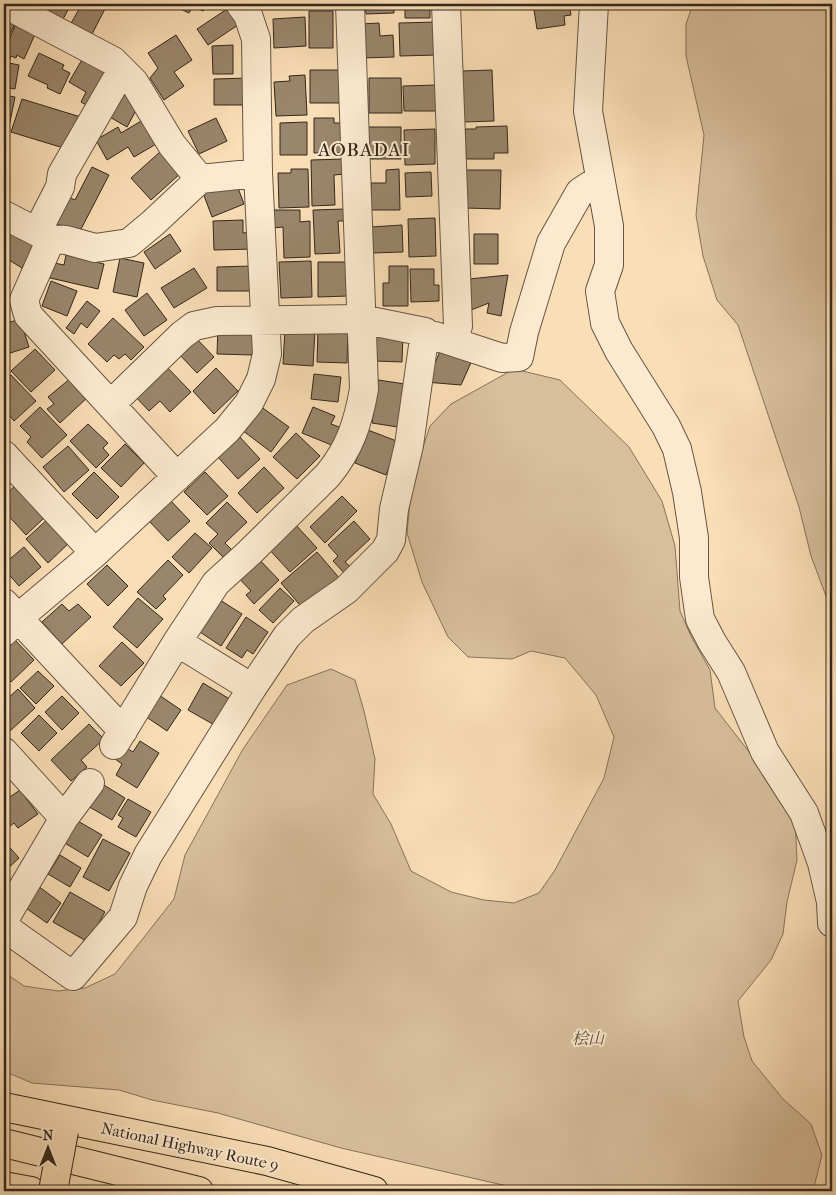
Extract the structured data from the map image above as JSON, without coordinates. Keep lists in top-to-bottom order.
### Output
{
  "streets": {
    "highway": ["National Highway Route 9"]
  },
  "districts": ["AOBADAI"],
  "parks": ["桧山"],
  "north": "top"
}
